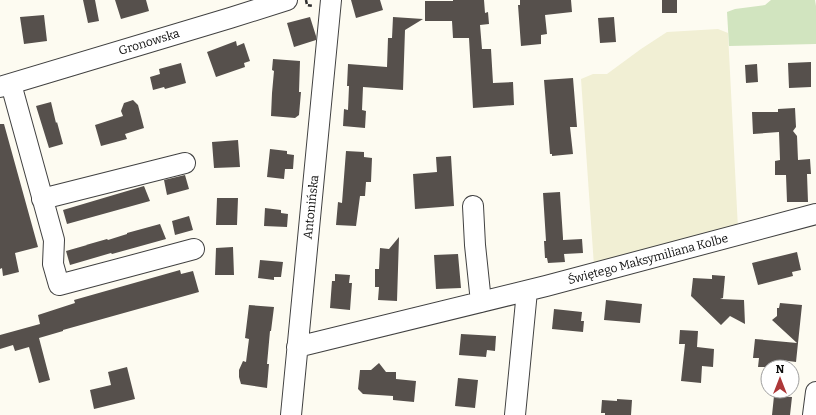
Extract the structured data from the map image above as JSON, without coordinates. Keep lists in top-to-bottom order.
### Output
{
  "streets": {
    "street": ["Gronowska", "Antonińska", "Świętego Maksymiliana Kolbe"]
  },
  "crossings": [
    ["Antonińska", "Świętego Maksymiliana Kolbe"]
  ],
  "north": "top"
}
